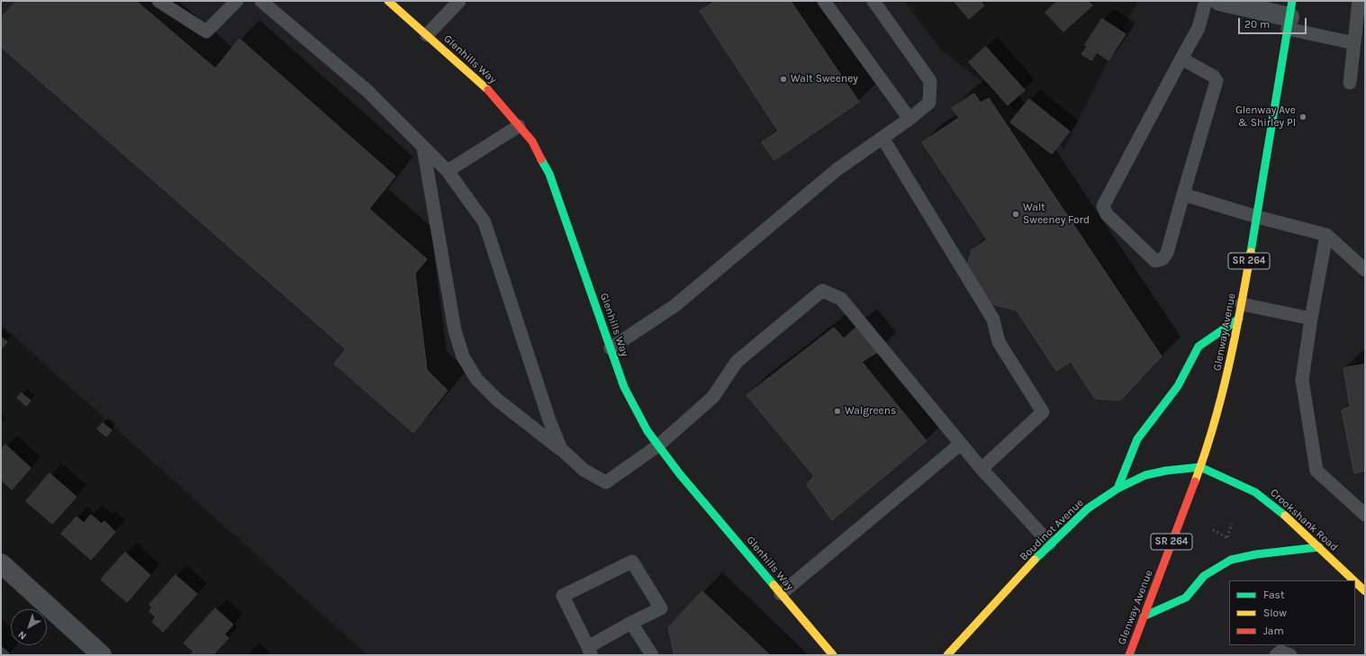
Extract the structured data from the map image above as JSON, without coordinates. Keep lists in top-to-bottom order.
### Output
{
  "streets": {
    "street": [
      "Glenhills Way",
      "SR 264",
      "Glenway Avenue",
      "Crookshank Road",
      "Boudinot Avenue"
    ]
  },
  "crossings": [
    ["Glenway Avenue", "Crookshank Road"],
    ["Glenway Avenue", "Boudinot Avenue"],
    ["Crookshank Road", "Boudinot Avenue"]
  ],
  "places": [
    "Walt Sweeney",
    "Glenway Ave & Shirley Pl",
    "Walt Sweeney Ford",
    "Walgreens"
  ],
  "legend": ["Fast", "Slow", "Jam"],
  "scale_bar": "20 m",
  "north": "bottom left"
}
